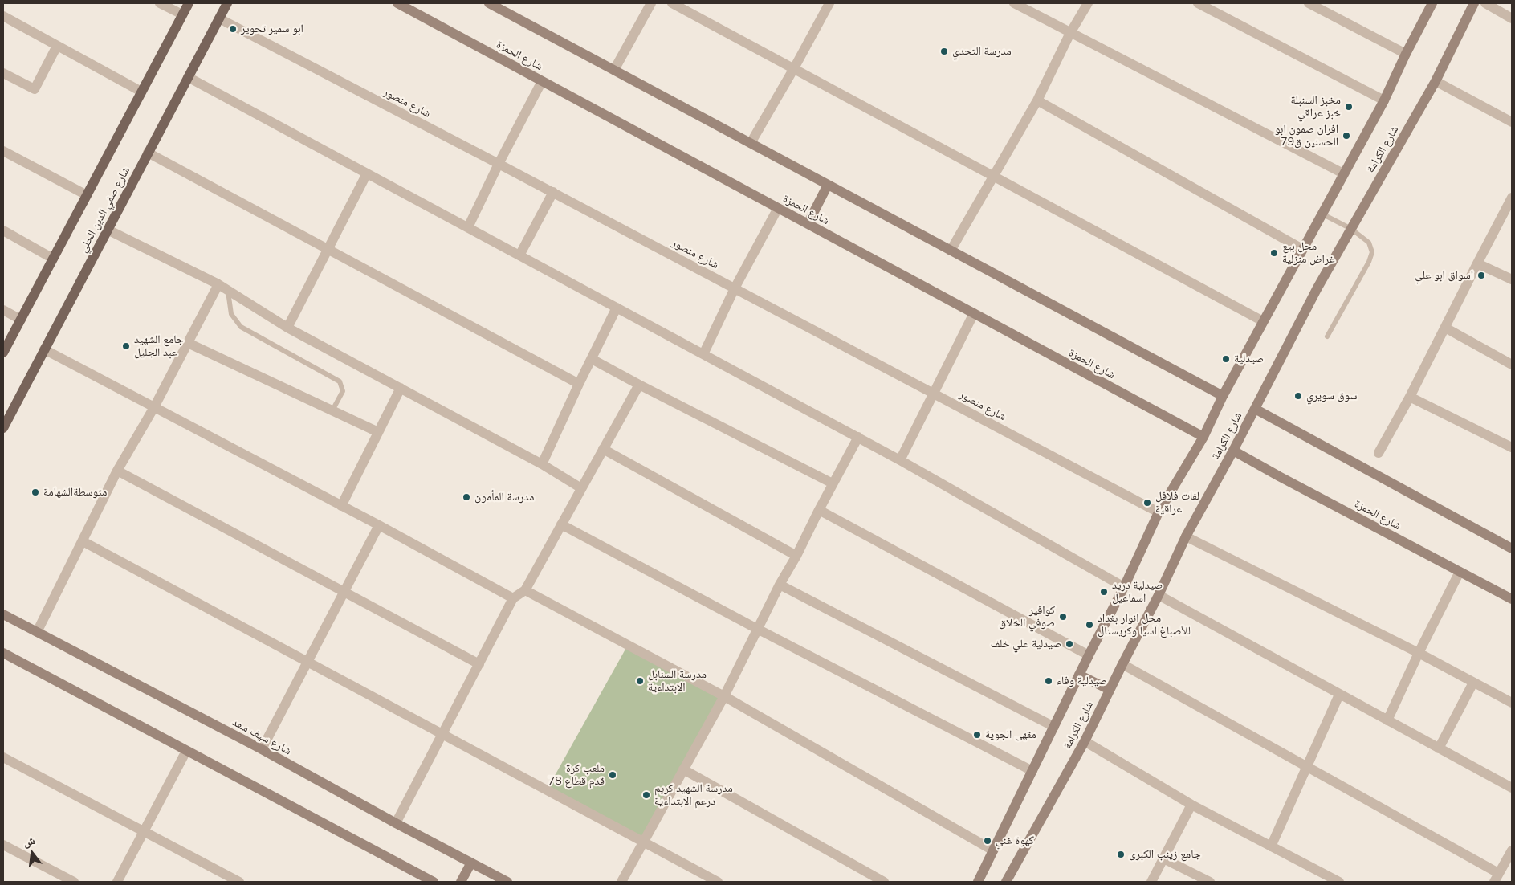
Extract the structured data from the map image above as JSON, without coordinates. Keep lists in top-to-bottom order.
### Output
{
  "streets": {
    "main road": ["شارع صفي الدين الحلي"],
    "street": [
      "شارع الحمزة",
      "شارع منصور",
      "شارع الكرامة",
      "شارع سيف سعد"
    ]
  },
  "crossings": [
    ["شارع الحمزة", "شارع الكرامة"],
    ["شارع منصور", "شارع الكرامة"],
    ["شارع منصور", "شارع صفي الدين الحلي"]
  ],
  "places": [
    "ابو سمير تحوير",
    "مدرسة التحدي",
    "مخبز السنبلة خبز عراقي",
    "افران صمون ابو الحسنين ق79",
    "محل بيع غراض منزلية",
    "اسواق ابو علي",
    "جامع الشهيد عبد الجليل",
    "صيدلية",
    "سوق سويري",
    "متوسطةالشهامة",
    "مدرسة المأمون",
    "لفات فلافل عراقية",
    "صيدلية دريد اسماعيل",
    "كوافير صوفي الخلاق",
    "محل انوار بغداد للأصباغ آسيا وكريستال",
    "صيدلية علي خلف",
    "مدرسة السنابل الابتداءية",
    "صيدلية وفاء",
    "مقهى الجوية",
    "ملعب كرة قدم قطاع 78",
    "مدرسة الشهيد كريم درعم الابتداءية",
    "گهوة غني",
    "جامع زينب الكبرى"
  ],
  "north": "top"
}
